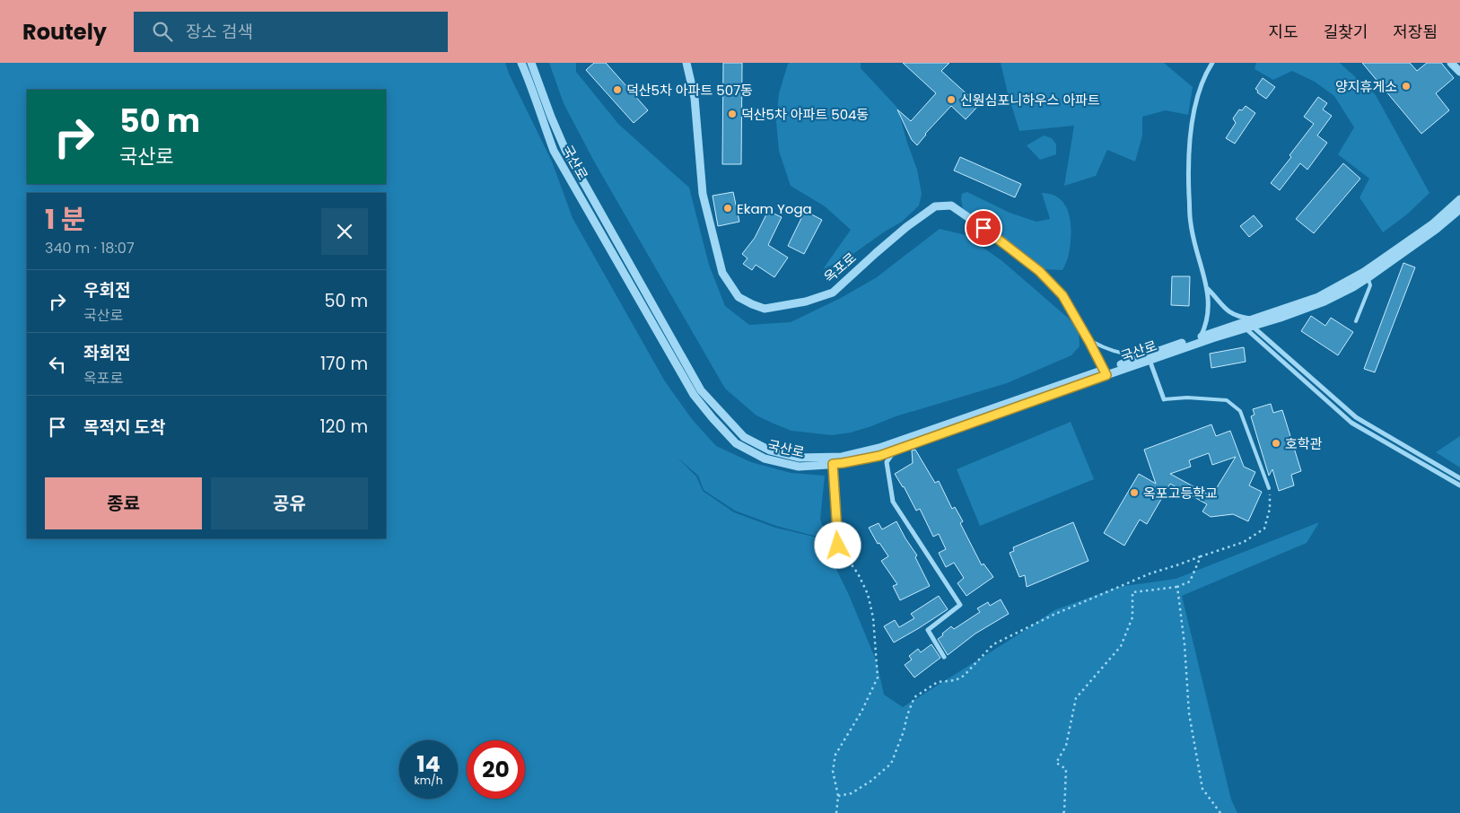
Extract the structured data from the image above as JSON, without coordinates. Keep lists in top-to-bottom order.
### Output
{
  "streets": {
    "street": ["국산로", "옥포로"]
  },
  "crossings": [
    ["국산로", "옥포로"]
  ],
  "places": [
    "양지휴게소",
    "덕산5차 아파트 507동",
    "신원심포니하우스 아파트",
    "덕산5차 아파트 504동",
    "Ekam Yoga",
    "호학관",
    "옥포고등학교"
  ],
  "page": {
    "header": "Routely",
    "search": "장소 검색",
    "nav": ["지도", "길찾기", "저장됨"],
    "turn": ["50 m", "국산로"],
    "heading": ["1 분", "340 m · 18:07"],
    "list": [
      {
        "name": "우회전",
        "note": "국산로",
        "value": "50 m"
      },
      {
        "name": "좌회전",
        "note": "옥포로",
        "value": "170 m"
      },
      {
        "name": "목적지 도착",
        "value": "120 m"
      }
    ],
    "buttons": ["종료", "공유"],
    "speed": "14 km/h",
    "limit": "20"
  }
}
